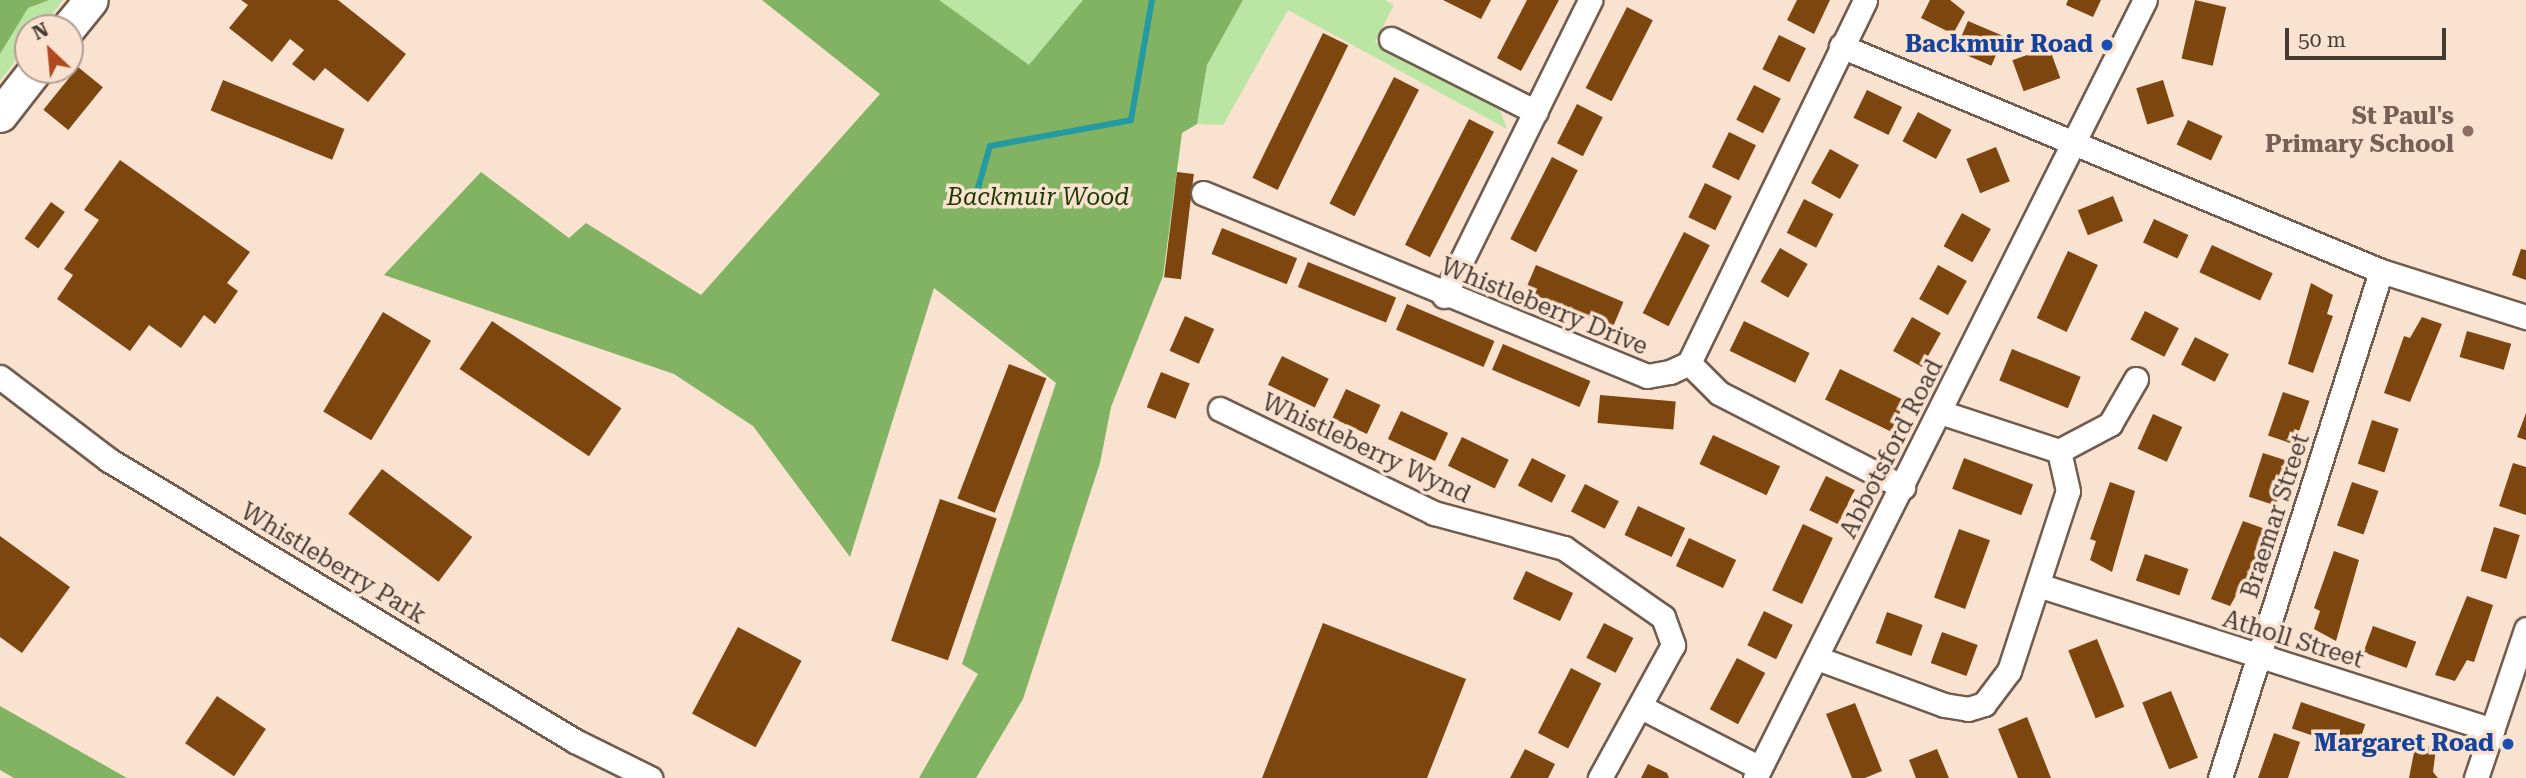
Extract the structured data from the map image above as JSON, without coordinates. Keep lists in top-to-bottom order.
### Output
{
  "streets": {
    "street": [
      "Whistleberry Drive",
      "Whistleberry Wynd",
      "Abbotsford Road",
      "Braemar Street",
      "Whistleberry Park",
      "Atholl Street"
    ]
  },
  "crossings": [
    ["Braemar Street", "Atholl Street"]
  ],
  "parks": ["Backmuir Wood"],
  "places": ["Backmuir Road", "St Paul's Primary School", "Margaret Road"],
  "scale_bar": "50 m",
  "north": "top left"
}
